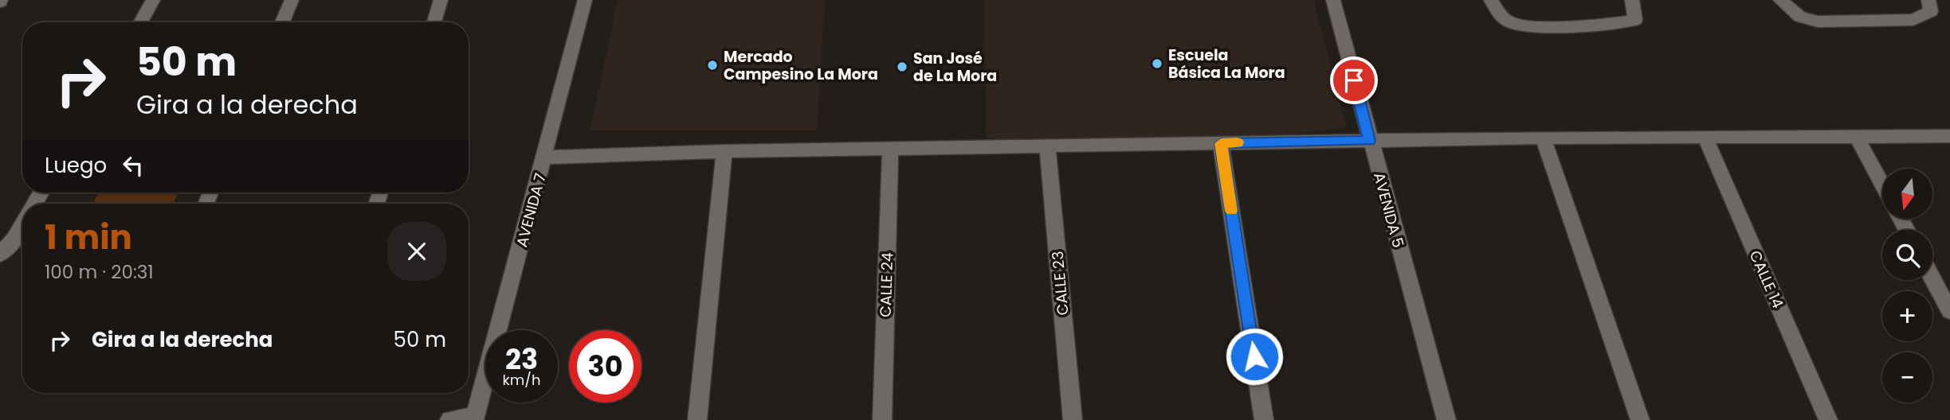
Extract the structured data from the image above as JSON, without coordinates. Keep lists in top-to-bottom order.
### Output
{
  "streets": {
    "street": [
      "AVENIDA 7",
      "AVENIDA 5",
      "CALLE 14",
      "CALLE 23",
      "CALLE 24"
    ]
  },
  "places": ["Escuela Básica La Mora", "Mercado Campesino La Mora", "San José de La Mora"],
  "north": "bottom",
  "page": {
    "turn": ["50 m", "Gira a la derecha"],
    "then": "Luego",
    "map_buttons": ["+", "−"],
    "heading": ["1 min", "100 m · 20:31"],
    "list": [
      {
        "name": "Gira a la derecha",
        "value": "50 m"
      }
    ],
    "speed": "23 km/h",
    "limit": "30"
  }
}
